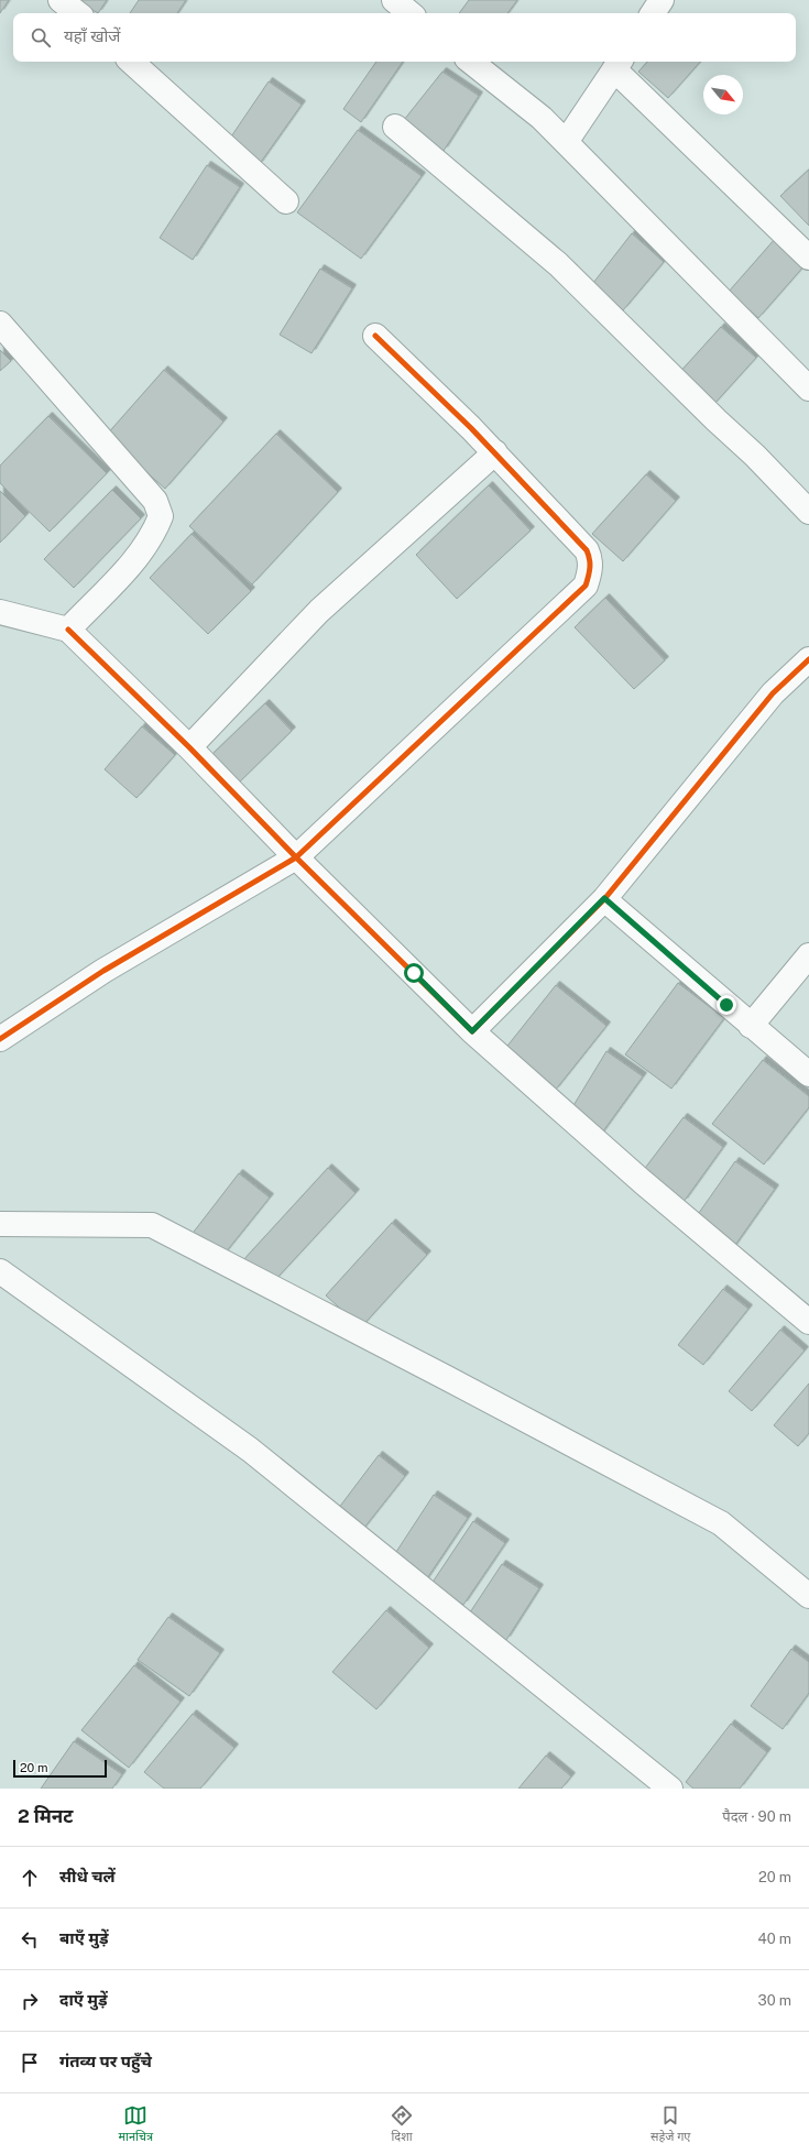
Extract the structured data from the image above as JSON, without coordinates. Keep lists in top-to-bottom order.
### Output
{
  "scale_bar": "20 m",
  "north": "bottom right",
  "page": {
    "search": "यहाँ खोजें",
    "scale": "20 m",
    "heading": ["2 मिनट", "पैदल · 90 m"],
    "list": [
      ["सीधे चलें", "20 m"],
      ["बाएँ मुड़ें", "40 m"],
      ["दाएँ मुड़ें", "30 m"],
      "गंतव्य पर पहुँचे"
    ],
    "nav": ["मानचित्र", "दिशा", "सहेजे गए"]
  }
}
